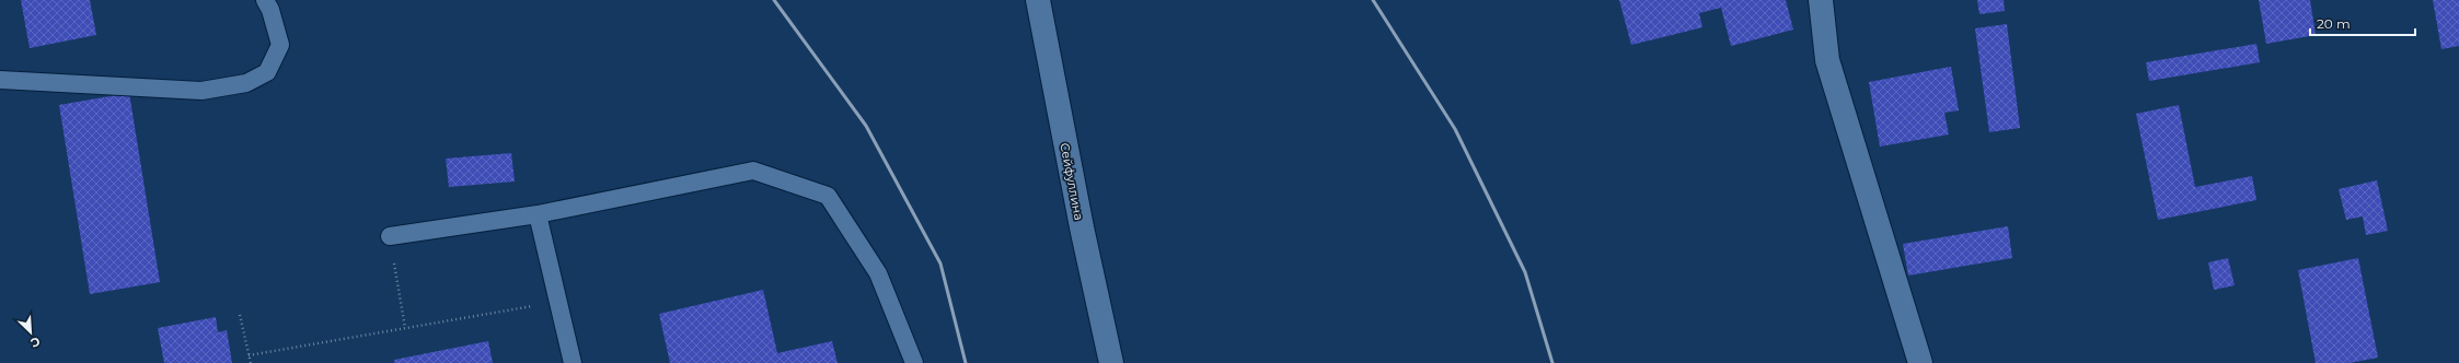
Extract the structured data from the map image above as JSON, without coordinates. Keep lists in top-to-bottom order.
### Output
{
  "streets": {
    "street": ["Сейфуллина"]
  },
  "scale_bar": "20 m",
  "north": "bottom right"
}
